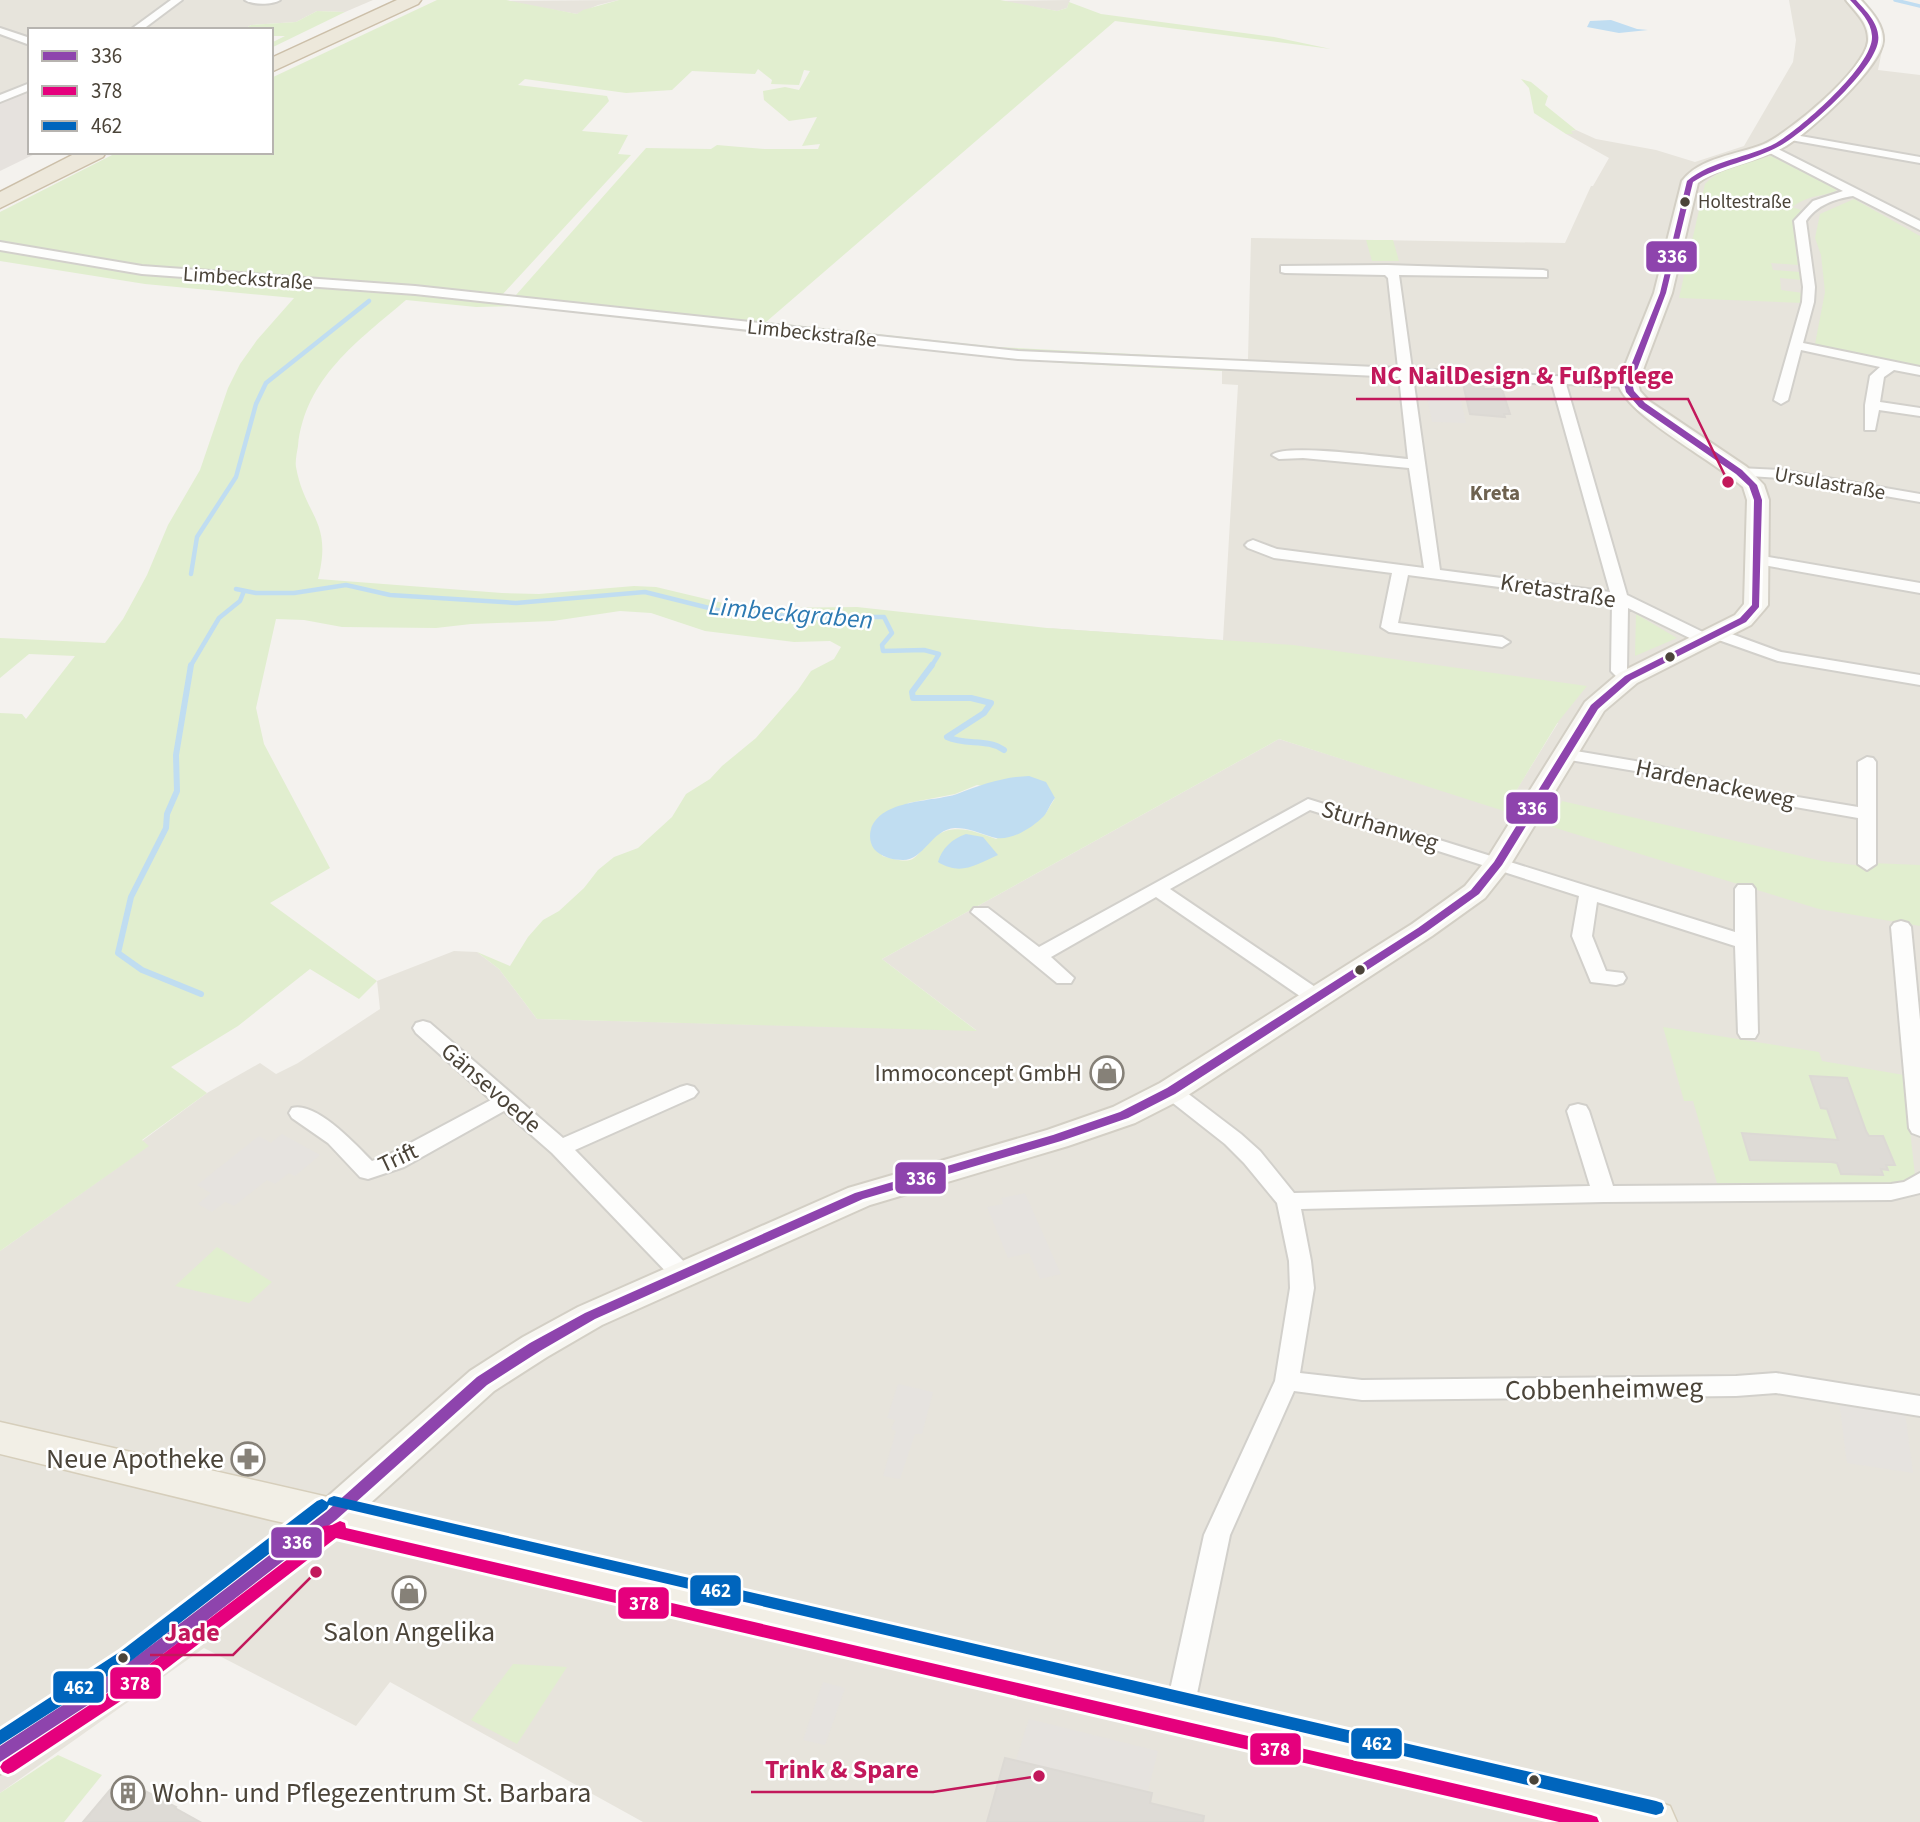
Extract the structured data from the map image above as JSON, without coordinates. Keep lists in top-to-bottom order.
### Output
{
  "streets": {
    "street": [
      "Limbeckstraße",
      "Ursulastraße",
      "Kretastraße",
      "Hardenackeweg",
      "Sturhanweg",
      "Gänsevoede",
      "Trift",
      "Cobbenheimweg"
    ]
  },
  "crossings": [
    ["Gänsevoede", "Trift"]
  ],
  "districts": ["Kreta"],
  "water": ["Limbeckgraben"],
  "places": {
    "other": [
      "Holtestraße",
      "NC NailDesign & Fußpflege",
      "Jade",
      "Trink & Spare"
    ],
    "shop": ["Immoconcept GmbH", "Salon Angelika"],
    "pharmacy": ["Neue Apotheke"],
    "building": ["Wohn- und Pflegezentrum St. Barbara"]
  },
  "lines": ["transit line 336", "transit line 462", "transit line 378"],
  "legend": ["336", "378", "462"]
}
